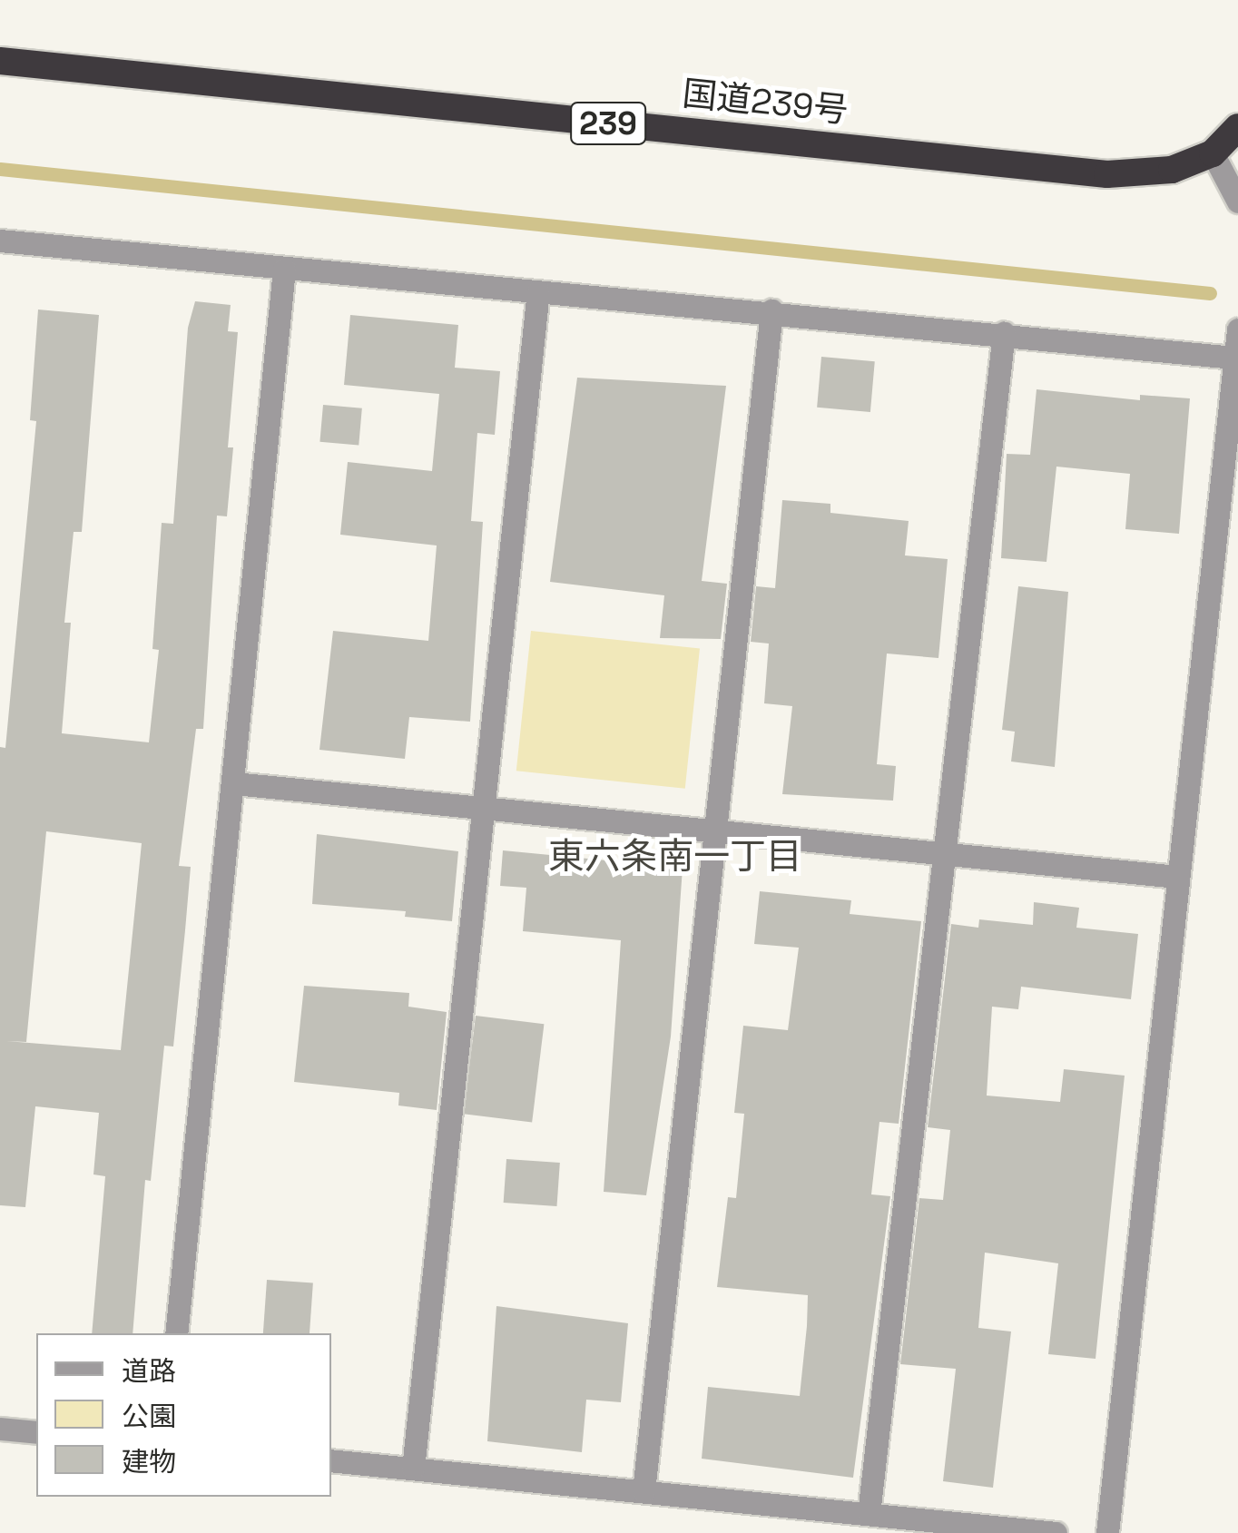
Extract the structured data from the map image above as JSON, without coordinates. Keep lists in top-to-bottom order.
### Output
{
  "streets": {
    "highway": ["国道239号", "239"]
  },
  "districts": ["東六条南一丁目"],
  "legend": ["道路", "公園", "建物"]
}
